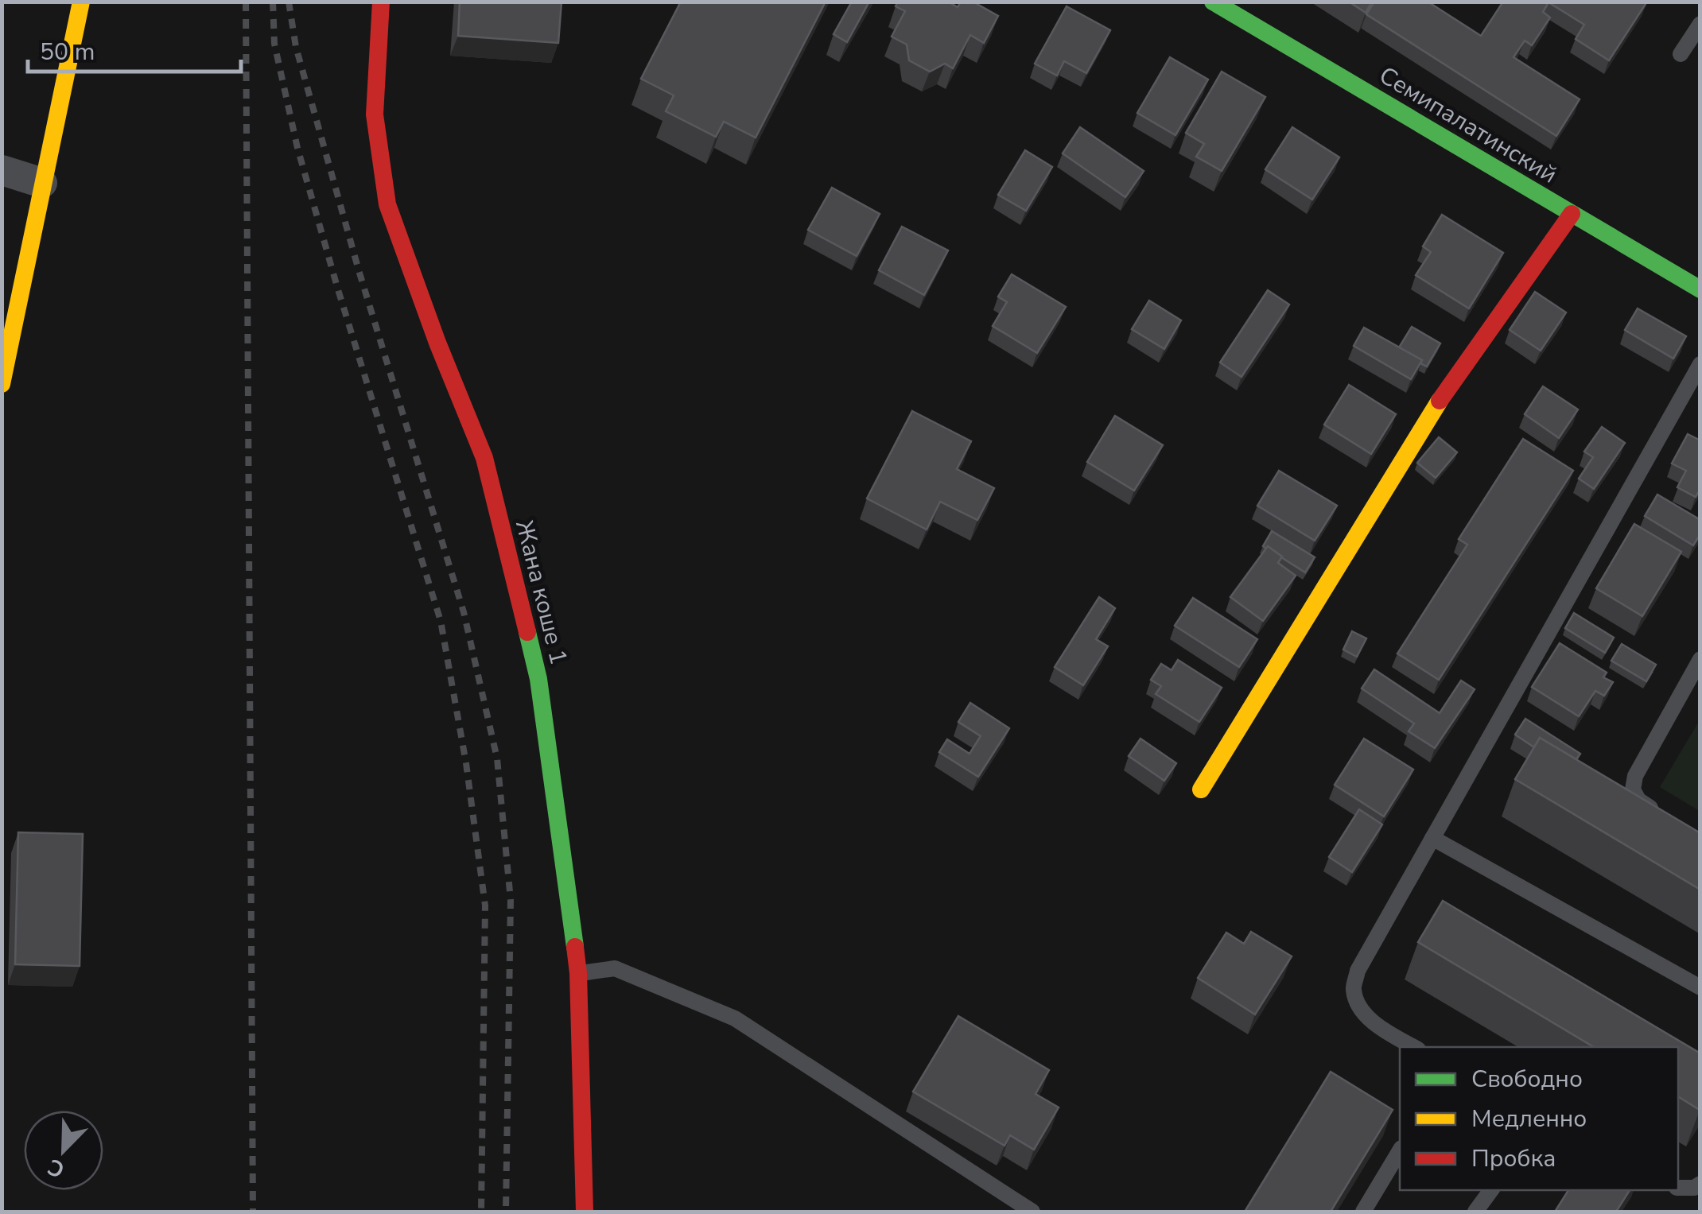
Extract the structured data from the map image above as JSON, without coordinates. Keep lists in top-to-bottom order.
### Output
{
  "streets": {
    "street": ["Семипалатинский", "Жана коше 1"]
  },
  "legend": ["Свободно", "Медленно", "Пробка"],
  "scale_bar": "50 m",
  "north": "bottom left"
}
